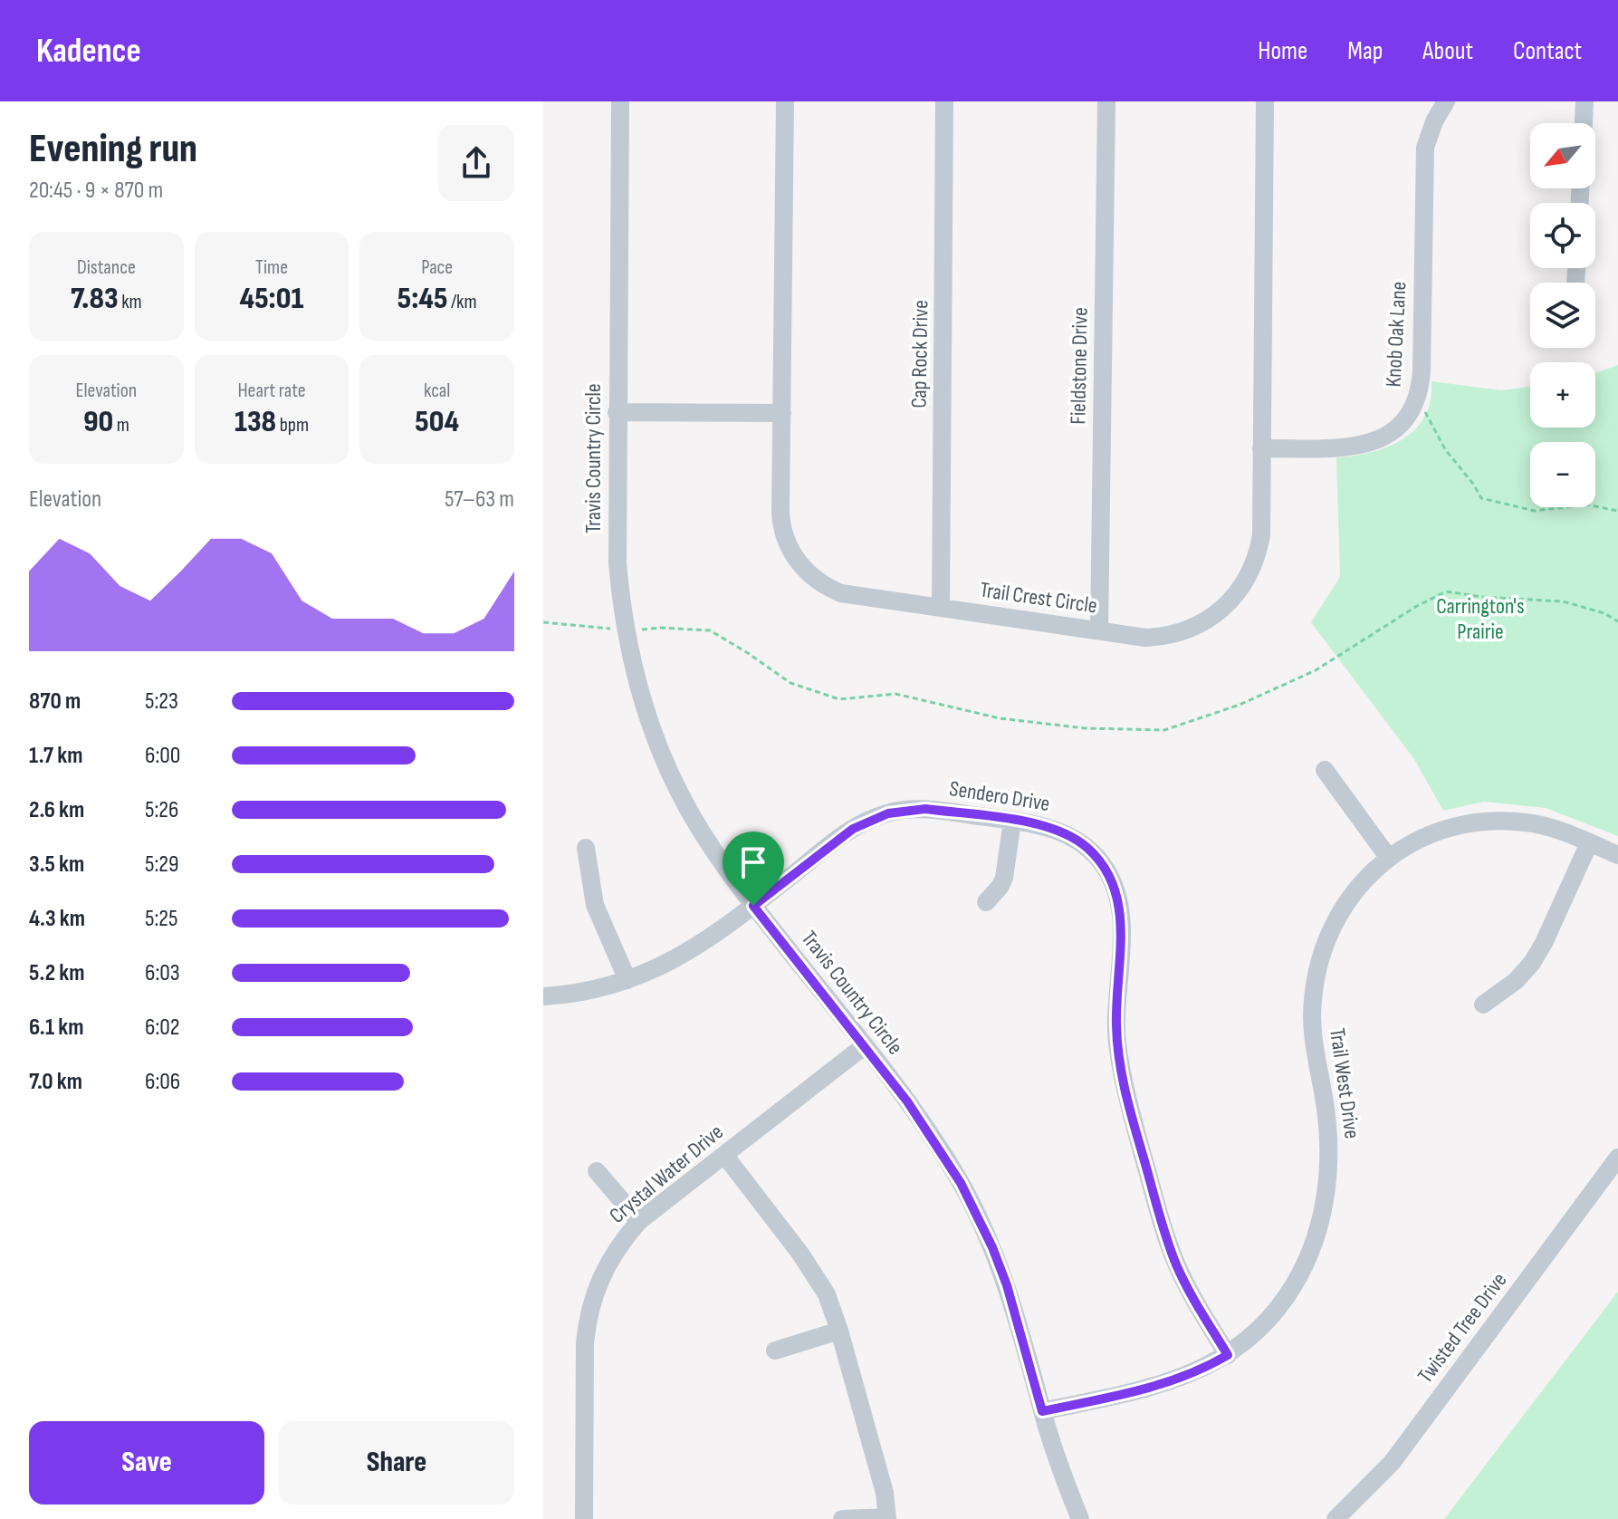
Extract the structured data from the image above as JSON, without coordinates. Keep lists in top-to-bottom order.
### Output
{
  "streets": {
    "street": [
      "Knob Oak Lane",
      "Cap Rock Drive",
      "Fieldstone Drive",
      "Travis Country Circle",
      "Trail Crest Circle",
      "Sendero Drive",
      "Trail West Drive",
      "Crystal Water Drive",
      "Twisted Tree Drive"
    ]
  },
  "crossings": [
    ["Knob Oak Lane", "Trail Crest Circle"],
    ["Cap Rock Drive", "Trail Crest Circle"],
    ["Fieldstone Drive", "Trail Crest Circle"],
    ["Travis Country Circle", "Sendero Drive"],
    ["Travis Country Circle", "Trail West Drive"],
    ["Travis Country Circle", "Crystal Water Drive"],
    ["Sendero Drive", "Trail West Drive"]
  ],
  "parks": ["Carrington's Prairie"],
  "north": "bottom left",
  "page": {
    "header": "Kadence",
    "nav": [
      "Home",
      "Map",
      "About",
      "Contact"
    ],
    "heading": ["Evening run", "20:45 · 9 × 870 m"],
    "map_buttons": ["+", "−"],
    "stats": [
      ["Distance", "7.83 km"],
      ["Time", "45:01"],
      ["Pace", "5:45 /km"],
      ["Elevation", "90 m"],
      ["Heart rate", "138 bpm"],
      ["kcal", "504"]
    ],
    "chart": ["Elevation", "57–63 m"],
    "list": [
      {
        "name": "870 m",
        "note": "5:23"
      },
      {
        "name": "1.7 km",
        "note": "6:00"
      },
      {
        "name": "2.6 km",
        "note": "5:26"
      },
      {
        "name": "3.5 km",
        "note": "5:29"
      },
      {
        "name": "4.3 km",
        "note": "5:25"
      },
      {
        "name": "5.2 km",
        "note": "6:03"
      },
      {
        "name": "6.1 km",
        "note": "6:02"
      },
      {
        "name": "7.0 km",
        "note": "6:06"
      }
    ],
    "buttons": ["Save", "Share"]
  }
}
